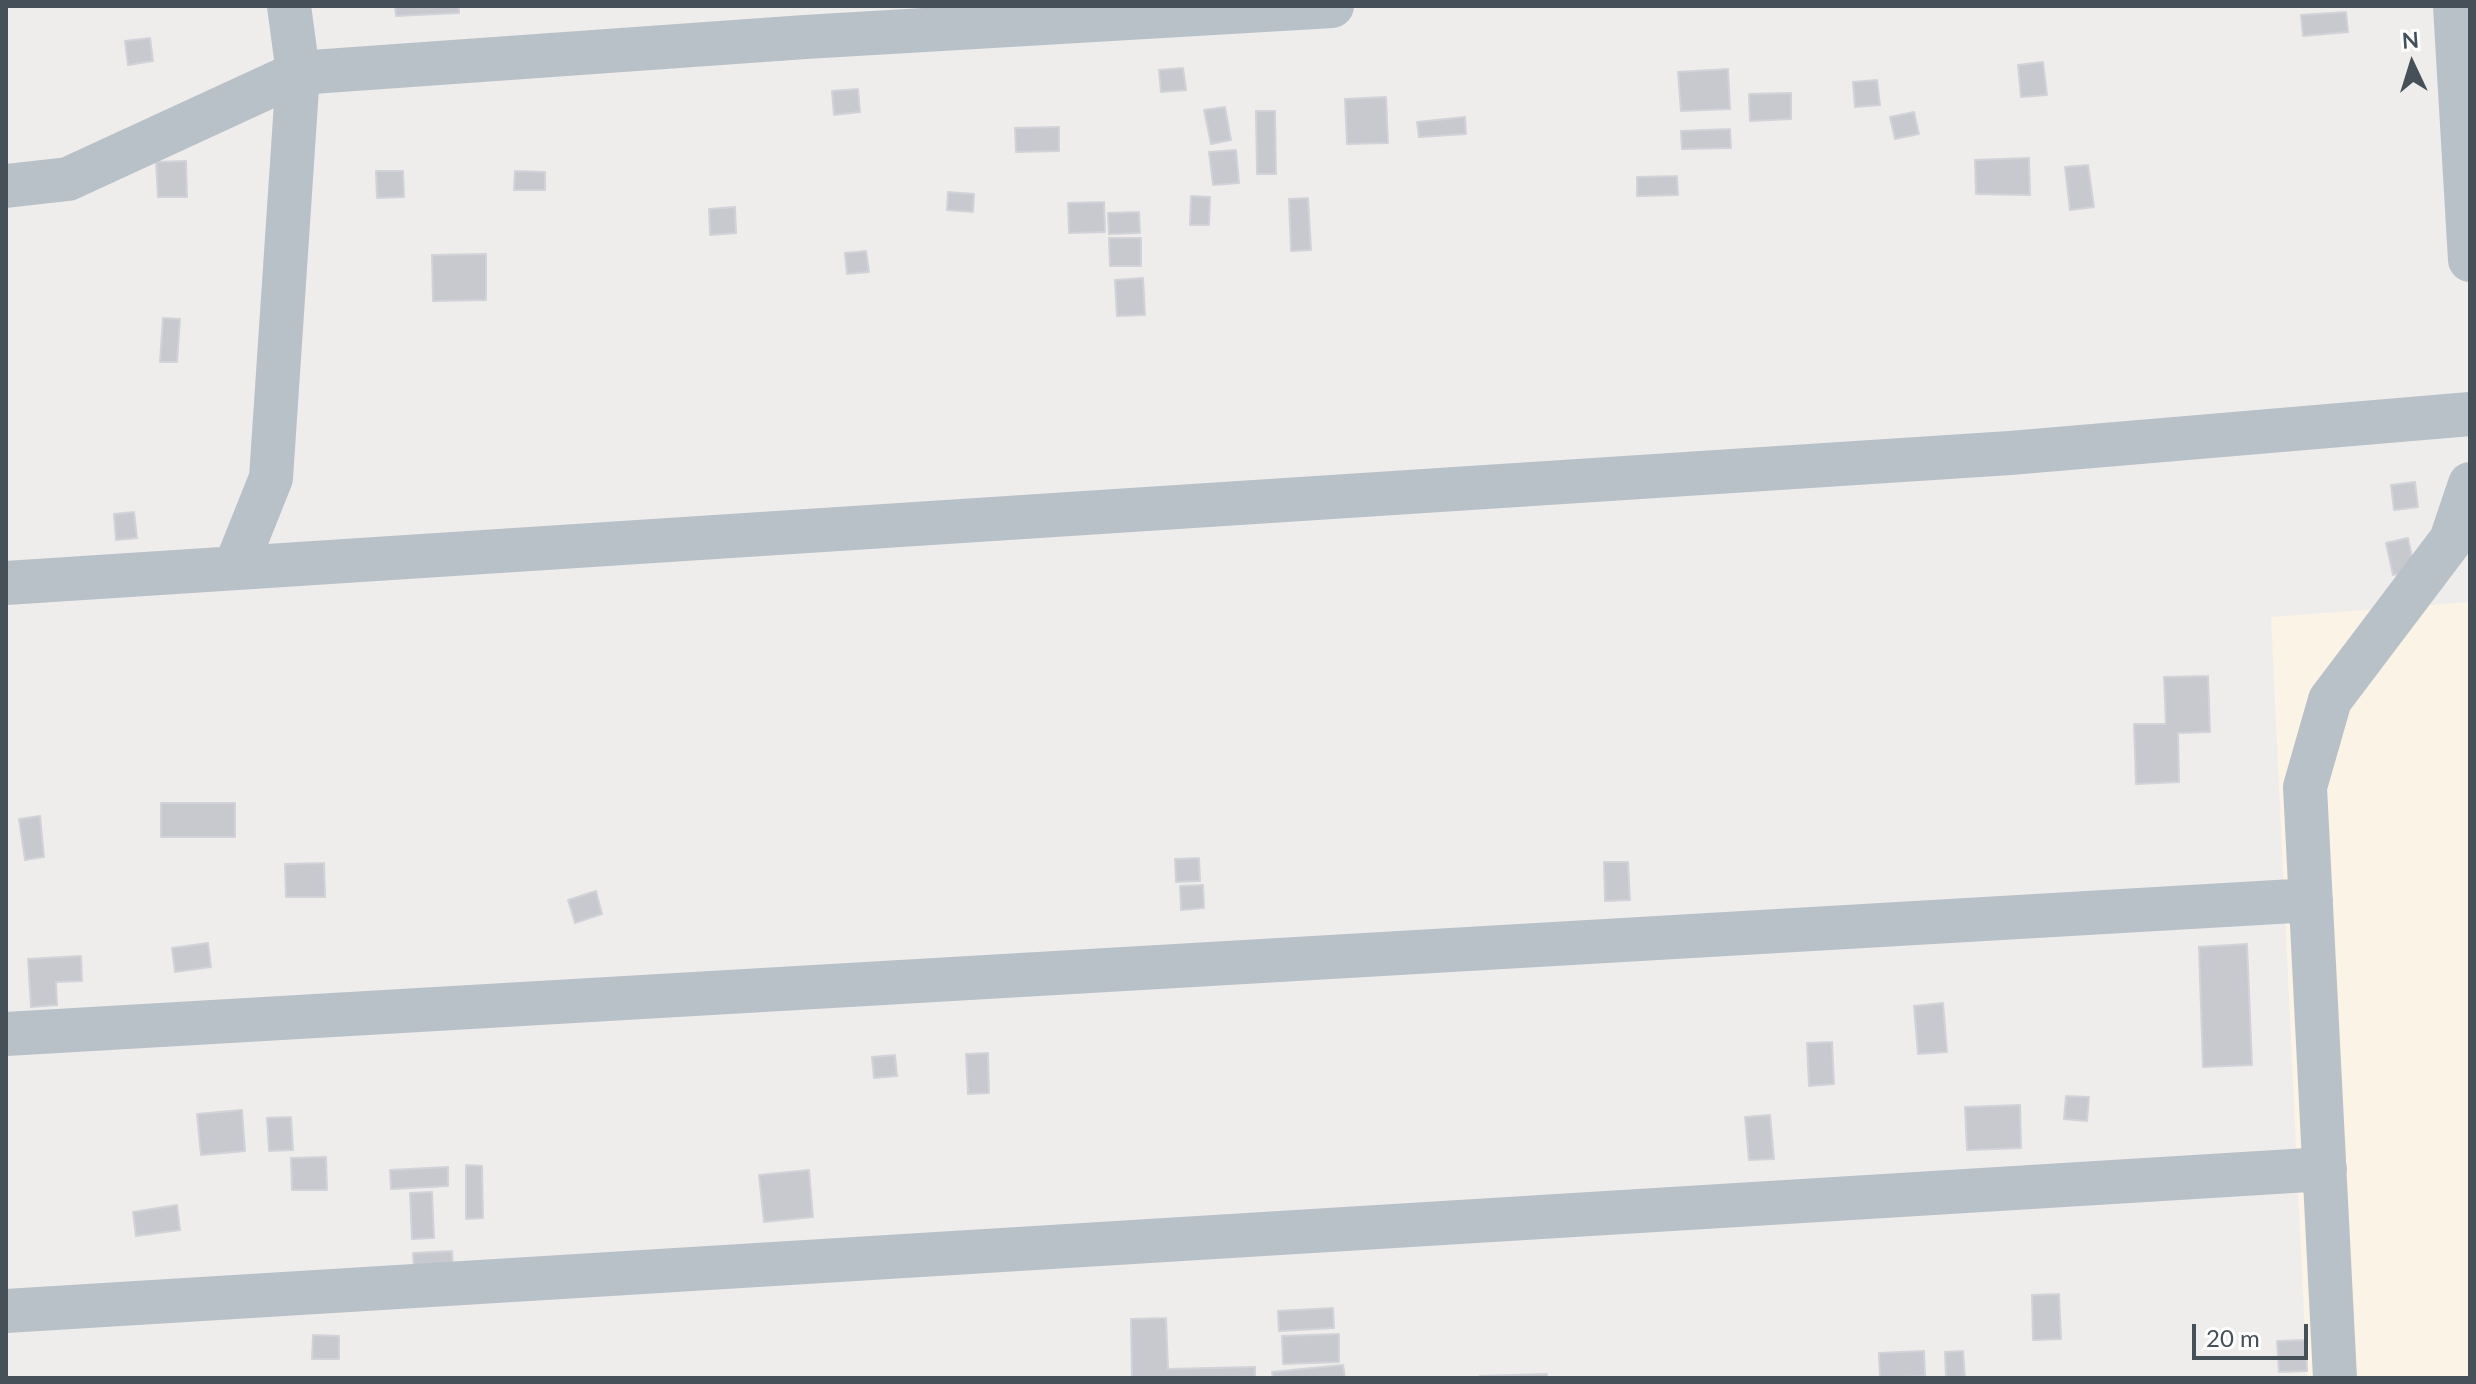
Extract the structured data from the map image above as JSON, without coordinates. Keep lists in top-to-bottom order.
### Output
{
  "scale_bar": "20 m",
  "north": "top"
}
